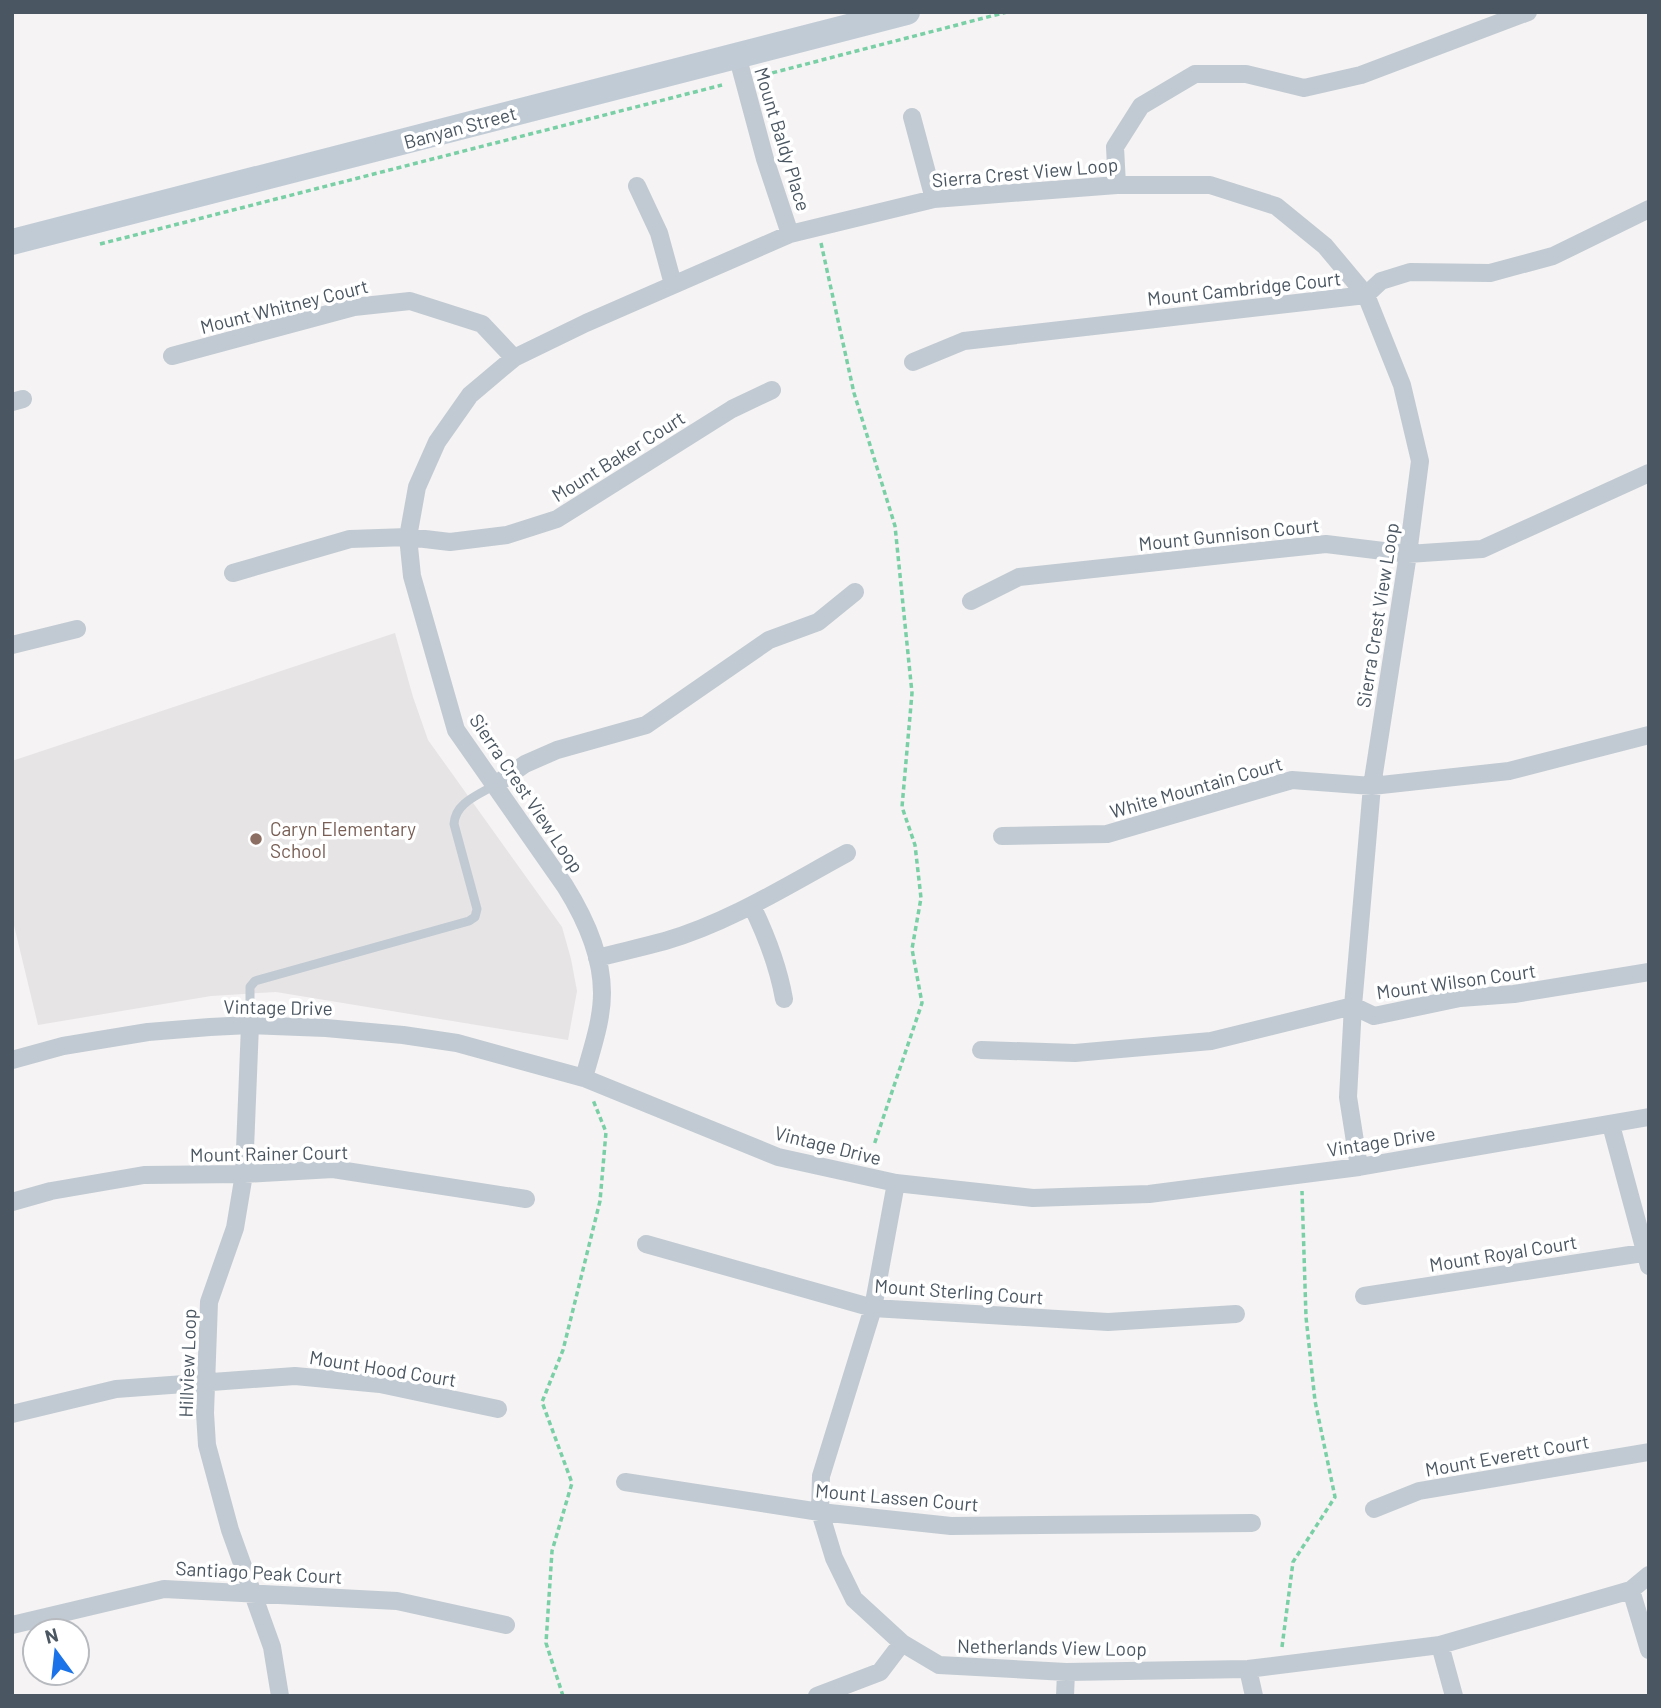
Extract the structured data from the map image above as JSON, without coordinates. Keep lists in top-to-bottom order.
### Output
{
  "streets": {
    "main road": ["Banyan Street"],
    "street": [
      "Mount Baldy Place",
      "Sierra Crest View Loop",
      "Mount Cambridge Court",
      "Mount Whitney Court",
      "Mount Baker Court",
      "Mount Gunnison Court",
      "White Mountain Court",
      "Mount Wilson Court",
      "Vintage Drive",
      "Mount Rainer Court",
      "Mount Royal Court",
      "Mount Sterling Court",
      "Hillview Loop",
      "Mount Hood Court",
      "Mount Everett Court",
      "Mount Lassen Court",
      "Santiago Peak Court",
      "Netherlands View Loop"
    ]
  },
  "crossings": [
    ["Banyan Street", "Mount Baldy Place"],
    ["Mount Baldy Place", "Sierra Crest View Loop"],
    ["Sierra Crest View Loop", "Mount Cambridge Court"],
    ["Sierra Crest View Loop", "Mount Whitney Court"],
    ["Sierra Crest View Loop", "Mount Baker Court"],
    ["Sierra Crest View Loop", "Mount Gunnison Court"],
    ["Sierra Crest View Loop", "White Mountain Court"],
    ["Sierra Crest View Loop", "Mount Wilson Court"],
    ["Sierra Crest View Loop", "Vintage Drive"],
    ["Vintage Drive", "Hillview Loop"],
    ["Vintage Drive", "Netherlands View Loop"],
    ["Mount Rainer Court", "Hillview Loop"],
    ["Mount Sterling Court", "Netherlands View Loop"],
    ["Hillview Loop", "Mount Hood Court"],
    ["Hillview Loop", "Santiago Peak Court"],
    ["Mount Lassen Court", "Netherlands View Loop"]
  ],
  "places": ["Caryn Elementary School"],
  "north": "top"
}
